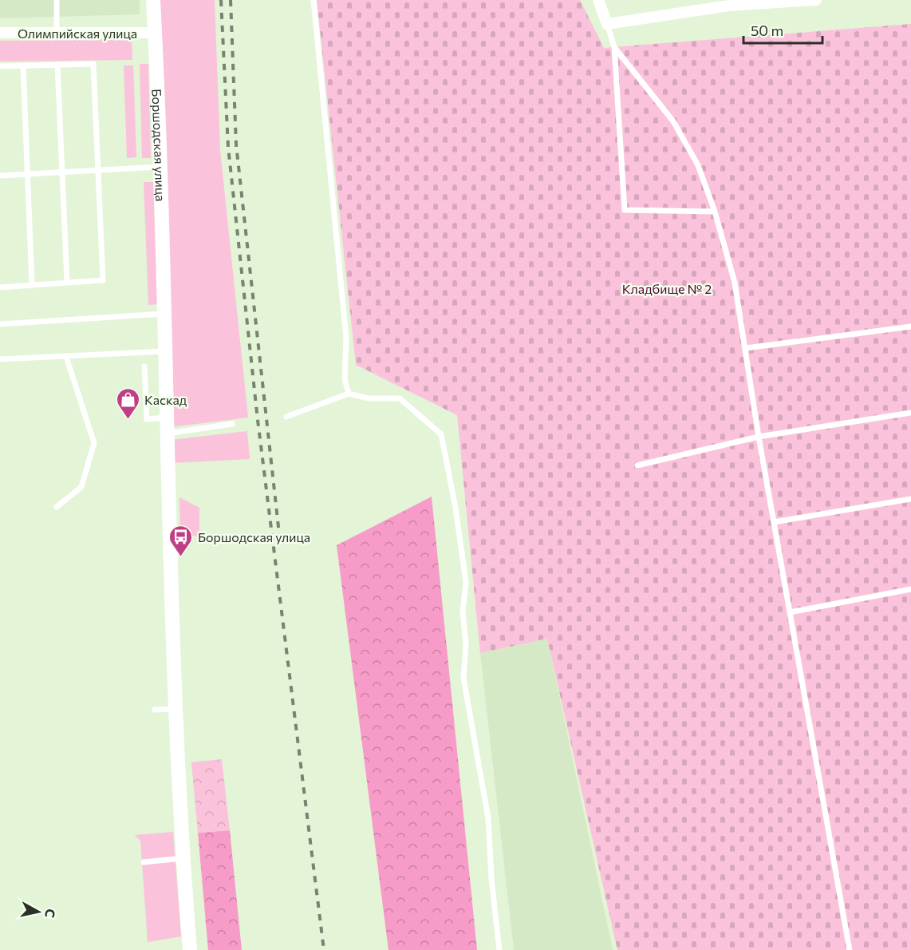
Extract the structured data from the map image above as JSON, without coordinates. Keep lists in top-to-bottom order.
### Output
{
  "streets": {
    "street": ["Олимпийская улица", "Боршодская улица"]
  },
  "crossings": [
    ["Олимпийская улица", "Боршодская улица"]
  ],
  "parks": ["Кладбище № 2"],
  "places": {
    "shop": ["Каскад"],
    "bus stop": ["Боршодская улица"]
  },
  "scale_bar": "50 m",
  "north": "right"
}
